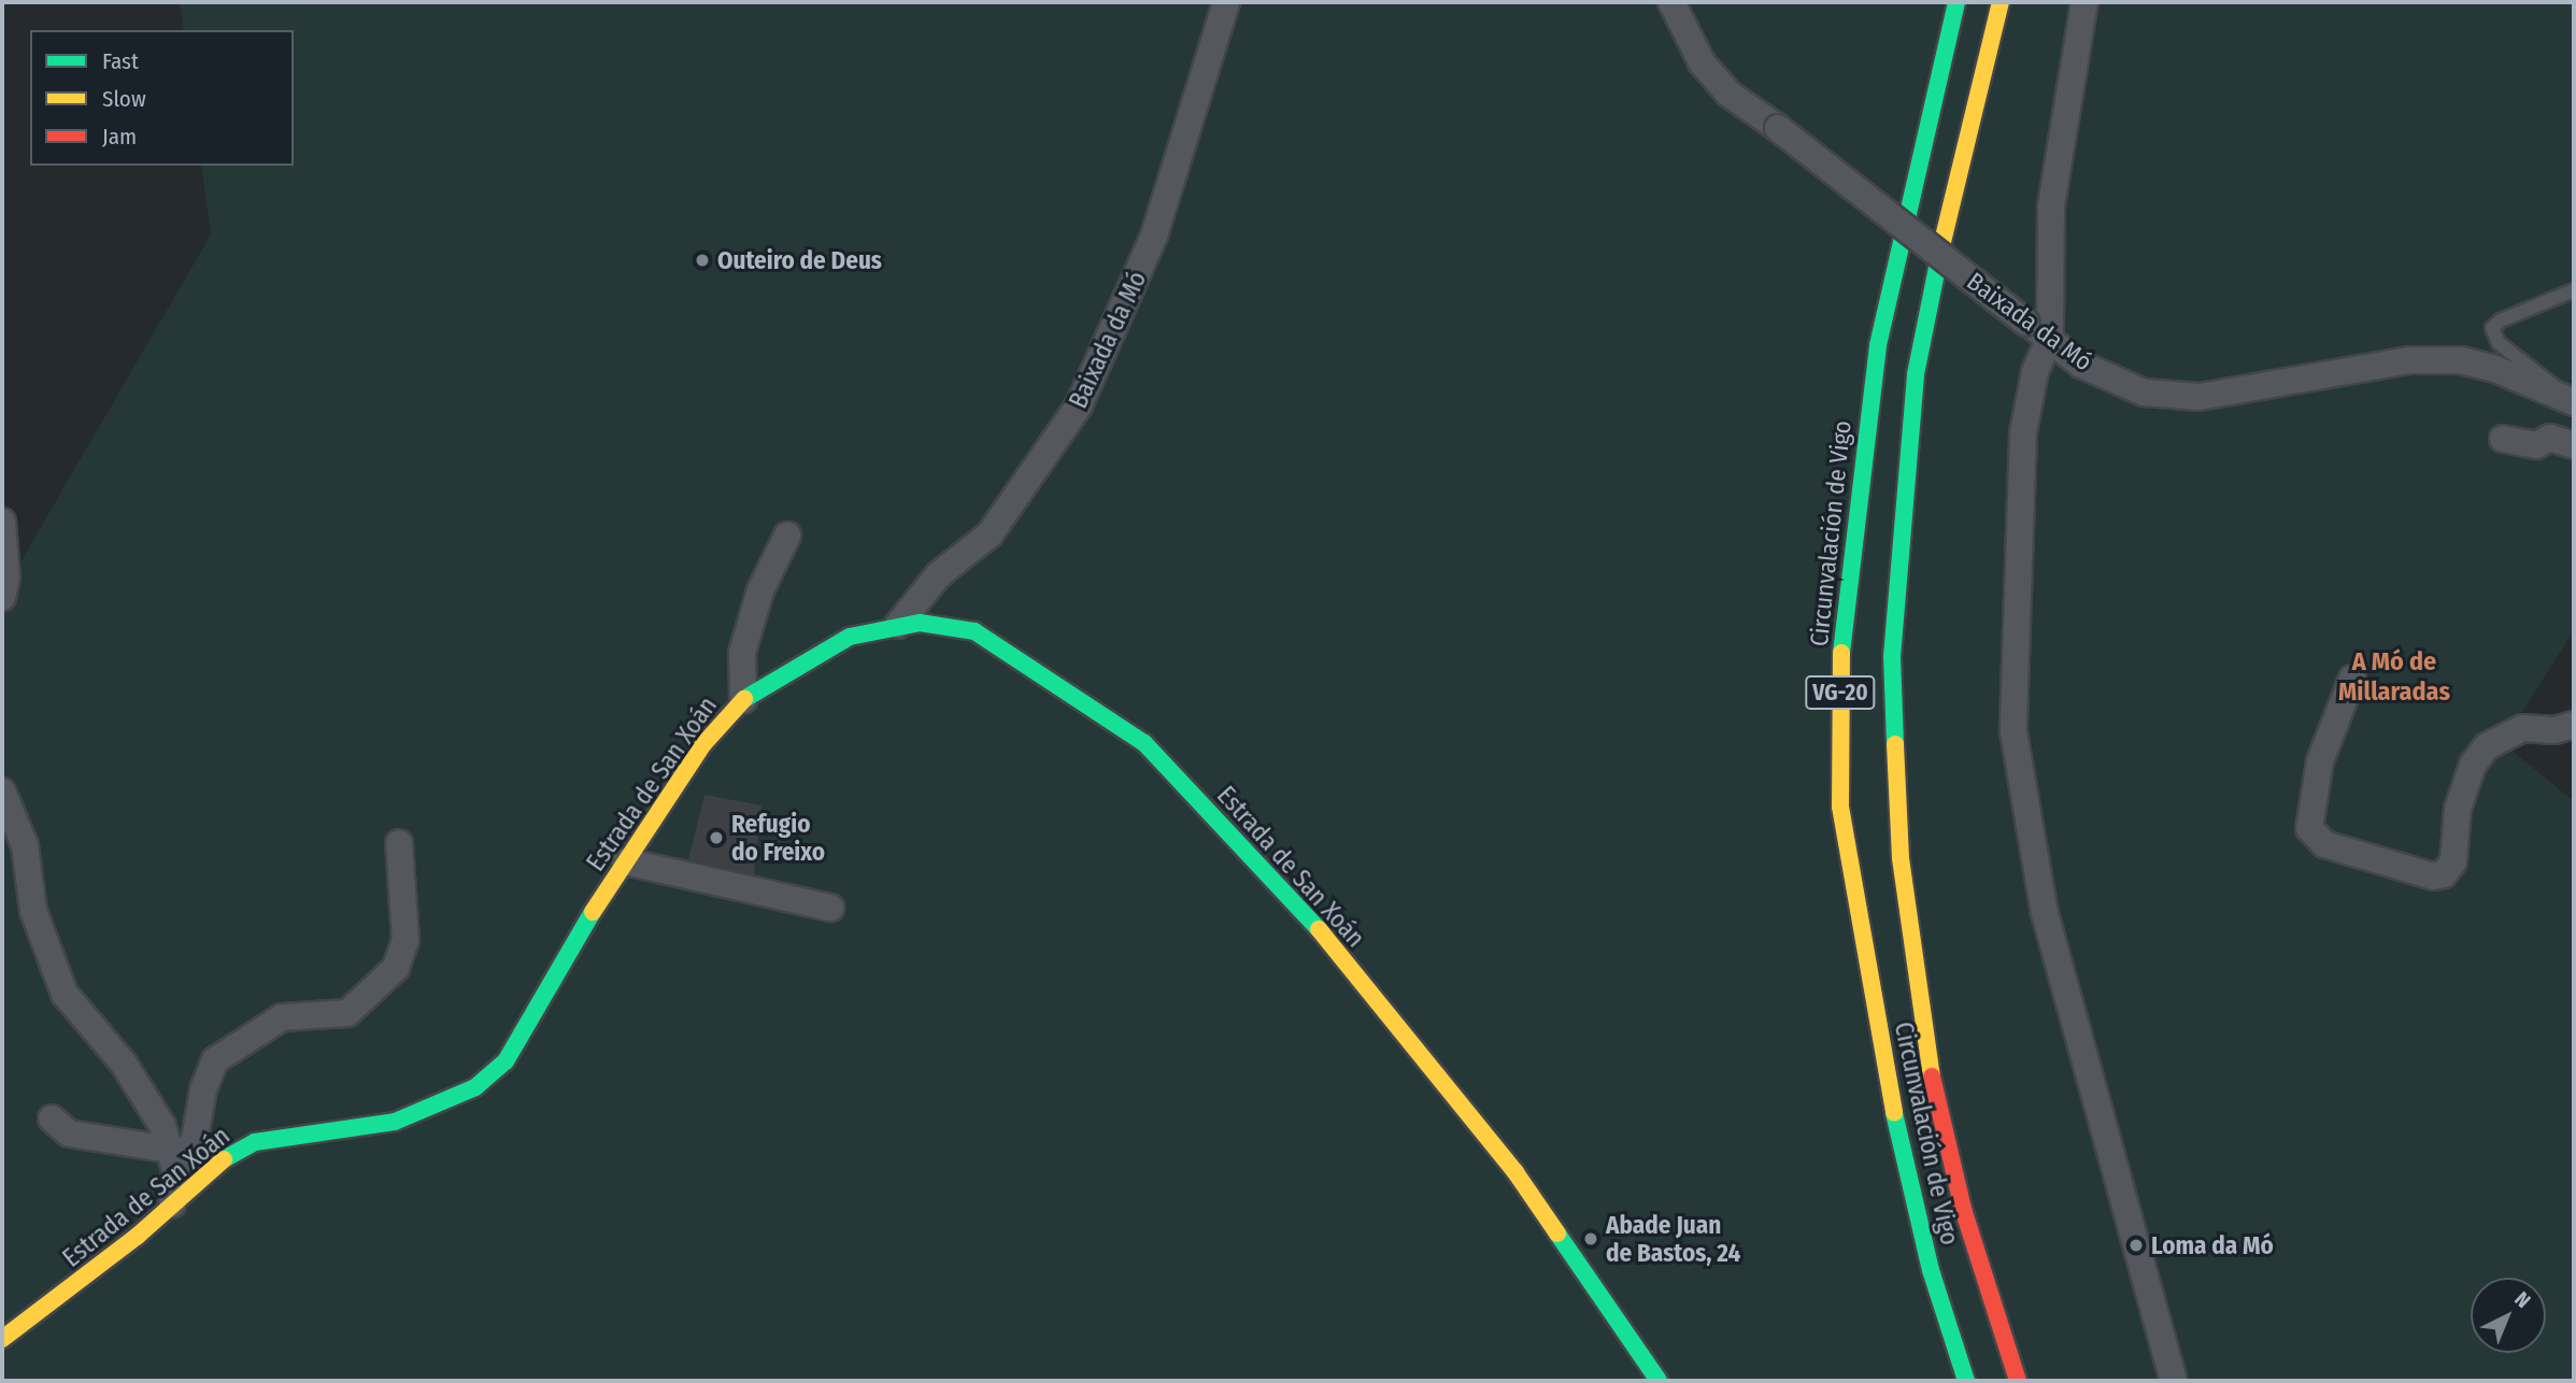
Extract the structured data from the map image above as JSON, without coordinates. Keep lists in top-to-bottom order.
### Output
{
  "streets": {
    "main road": ["Circunvalación de Vigo", "VG-20", "Estrada de San Xoán"],
    "street": ["Baixada da Mó"]
  },
  "crossings": [
    ["Baixada da Mó", "Estrada de San Xoán"]
  ],
  "districts": ["A Mó de Millaradas"],
  "places": [
    "Outeiro de Deus",
    "Refugio do Freixo",
    "Abade Juan de Bastos, 24",
    "Loma da Mó"
  ],
  "legend": ["Fast", "Slow", "Jam"],
  "north": "top right"
}
